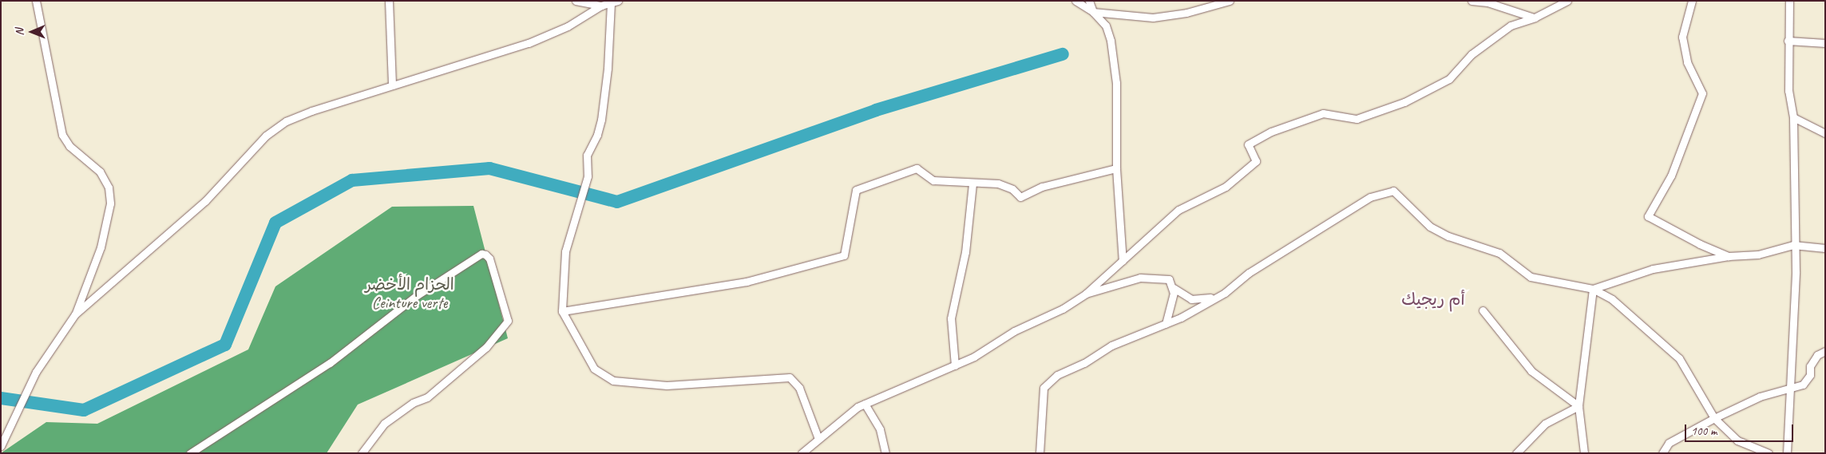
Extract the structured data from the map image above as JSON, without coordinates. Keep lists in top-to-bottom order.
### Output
{
  "districts": ["أم ريجيك"],
  "parks": ["الحزام الأخضر Ceinture verte"],
  "scale_bar": "100 m",
  "north": "left"
}
